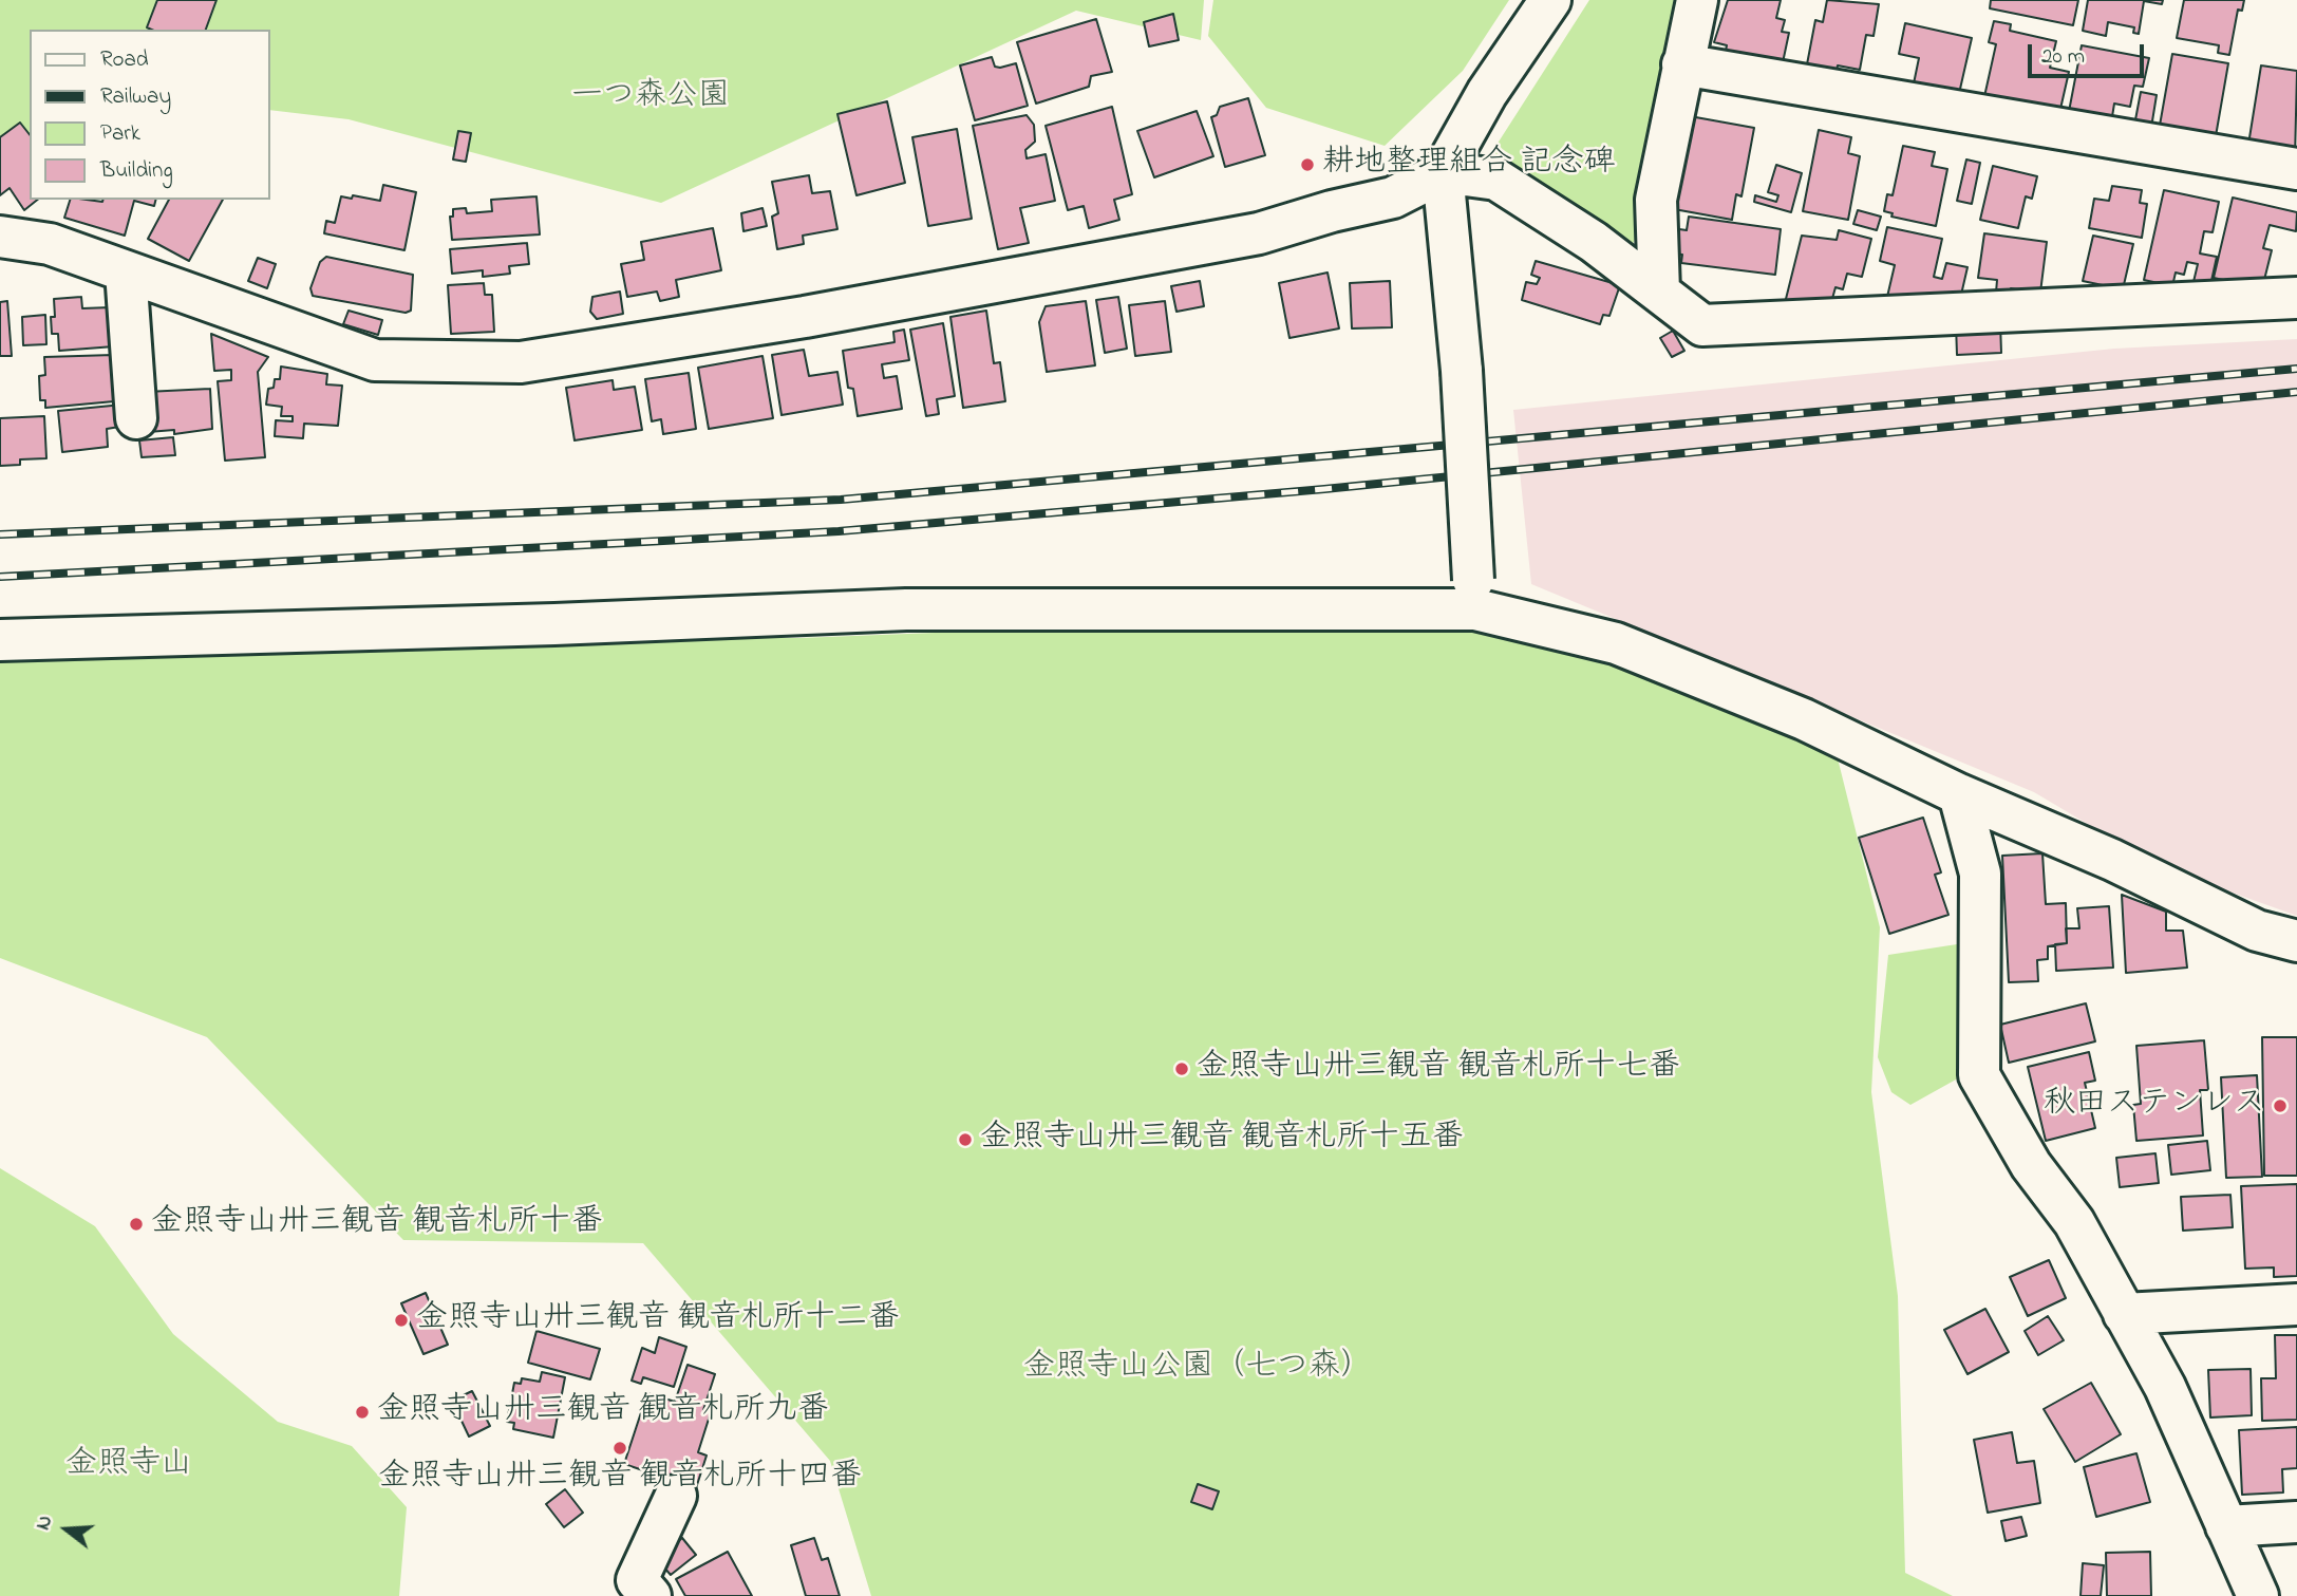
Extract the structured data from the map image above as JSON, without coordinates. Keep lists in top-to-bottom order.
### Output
{
  "parks": ["一つ森公園", "金照寺山公園（七つ森）", "金照寺山"],
  "places": [
    "耕地整理組合 記念碑",
    "金照寺山卅三観音 観音札所十七番",
    "秋田ステンレス",
    "金照寺山卅三観音 観音札所十五番",
    "金照寺山卅三観音 観音札所十番",
    "金照寺山卅三観音 観音札所十二番",
    "金照寺山卅三観音 観音札所九番",
    "金照寺山卅三観音 観音札所十四番"
  ],
  "legend": [
    "Road",
    "Railway",
    "Park",
    "Building"
  ],
  "scale_bar": "20 m",
  "north": "left"
}
